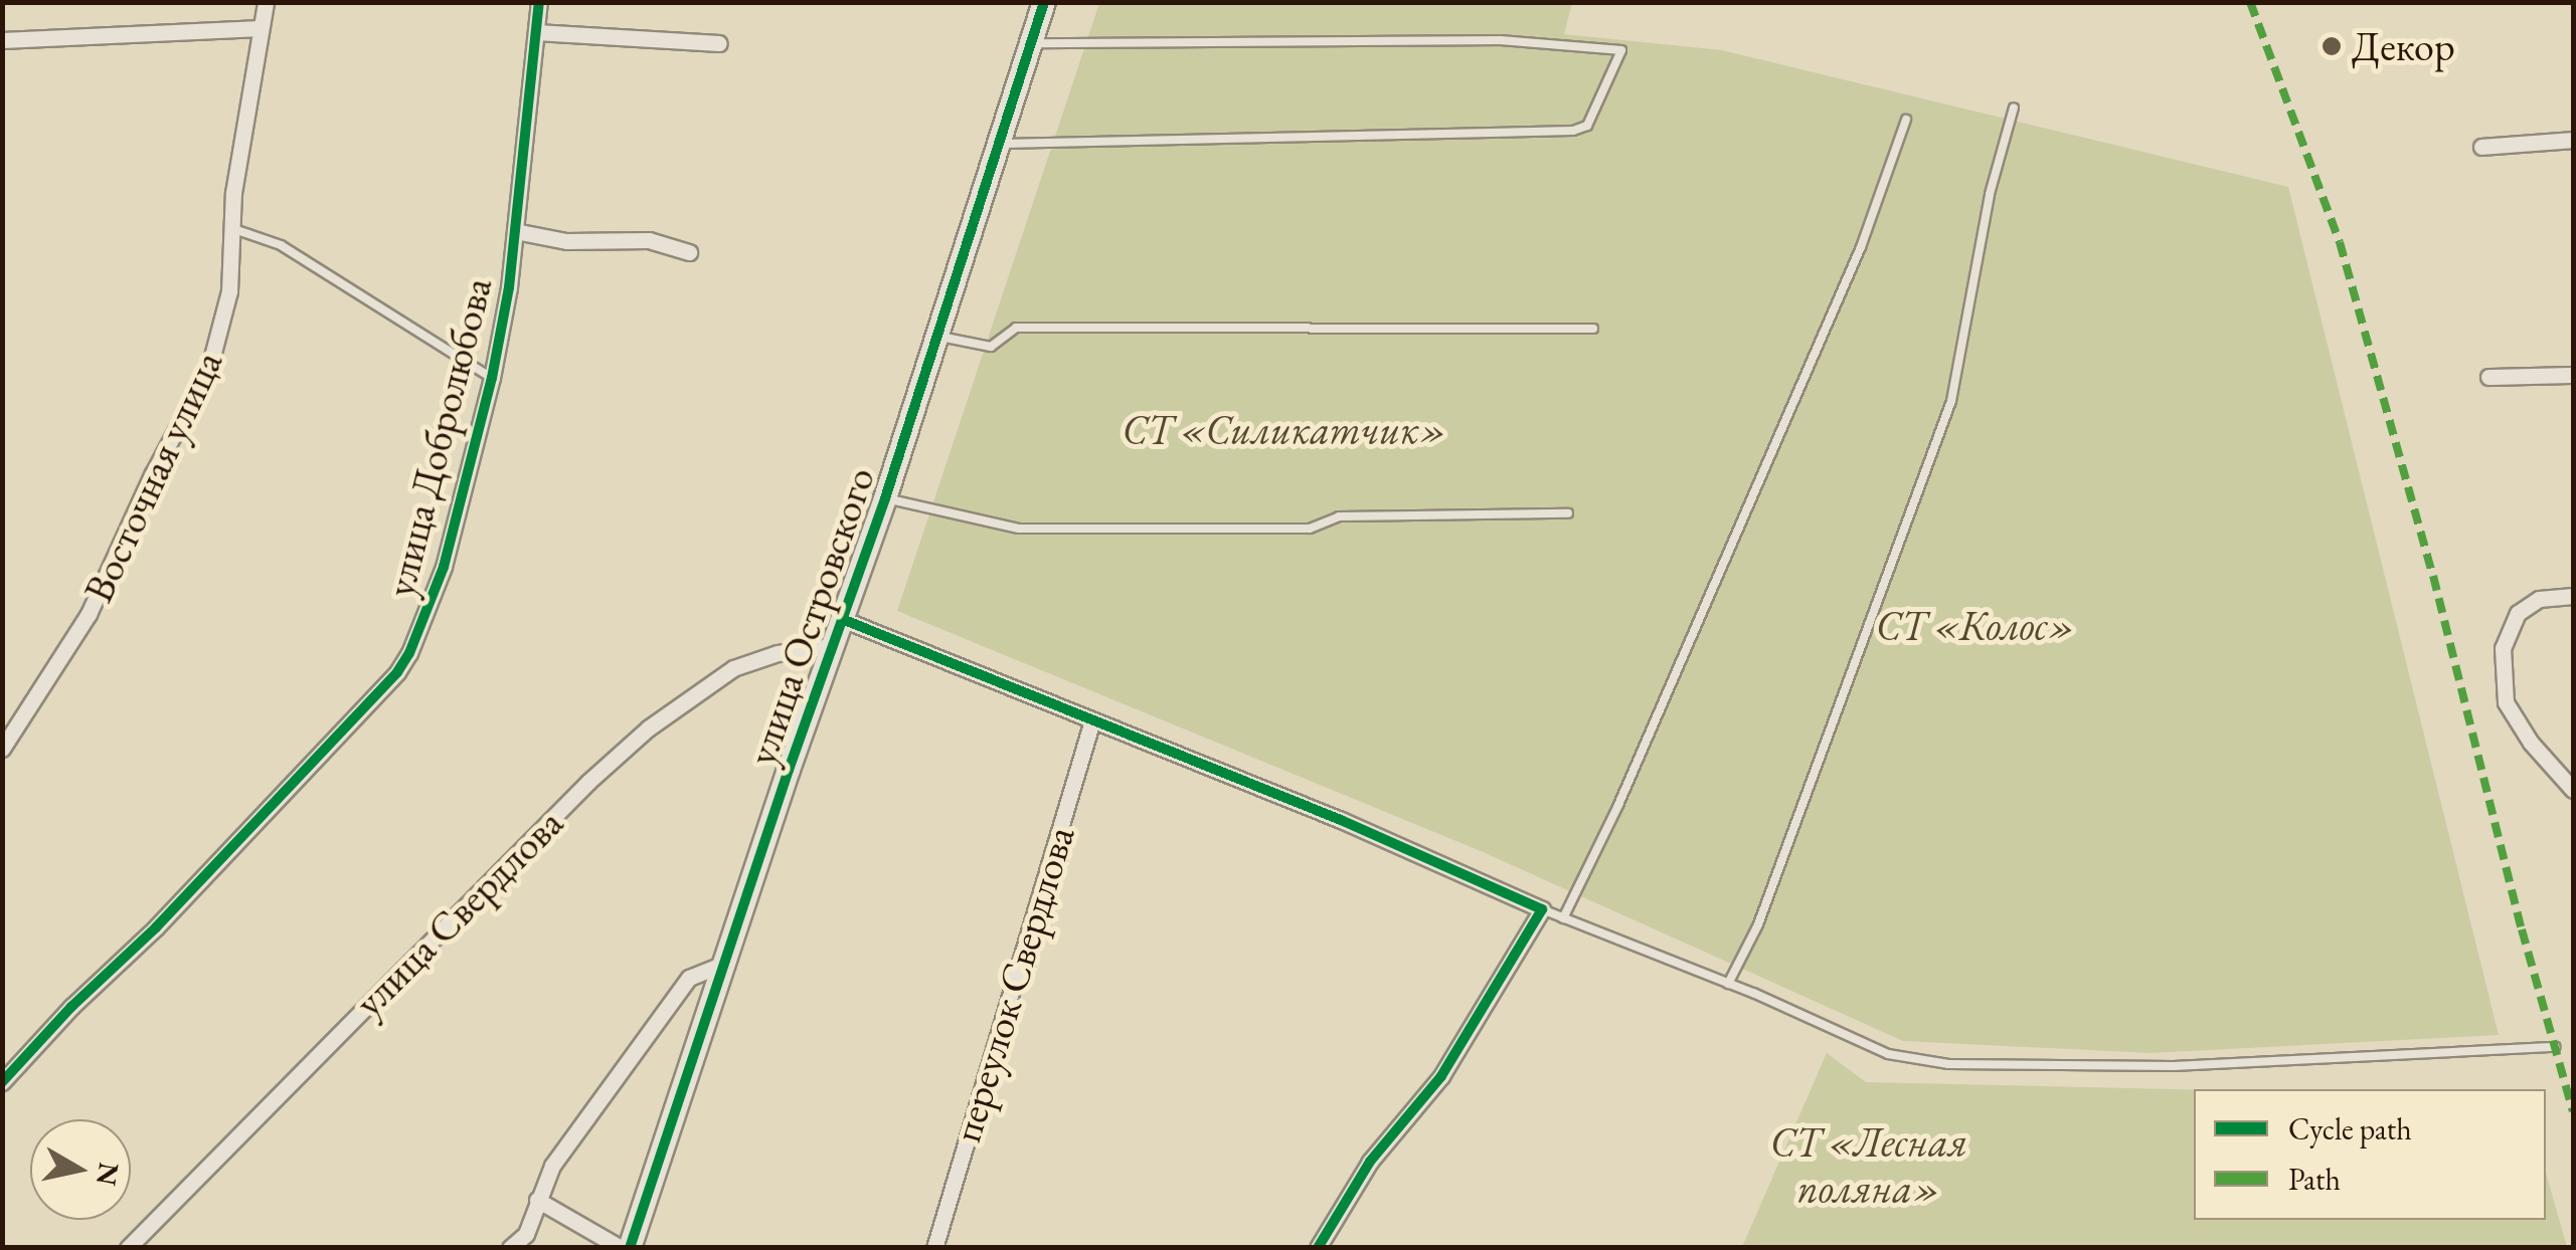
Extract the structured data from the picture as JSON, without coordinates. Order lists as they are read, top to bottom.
{
  "streets": {
    "street": [
      "улица Добролюбова",
      "Восточная улица",
      "улица Островского",
      "улица Свердлова",
      "переулок Свердлова"
    ]
  },
  "crossings": [
    ["улица Островского", "улица Свердлова"]
  ],
  "parks": ["СТ «Силикатчик»", "СТ «Колос»", "СТ «Лесная поляна»"],
  "places": ["Декор"],
  "legend": ["Cycle path", "Path"],
  "north": "right"
}
